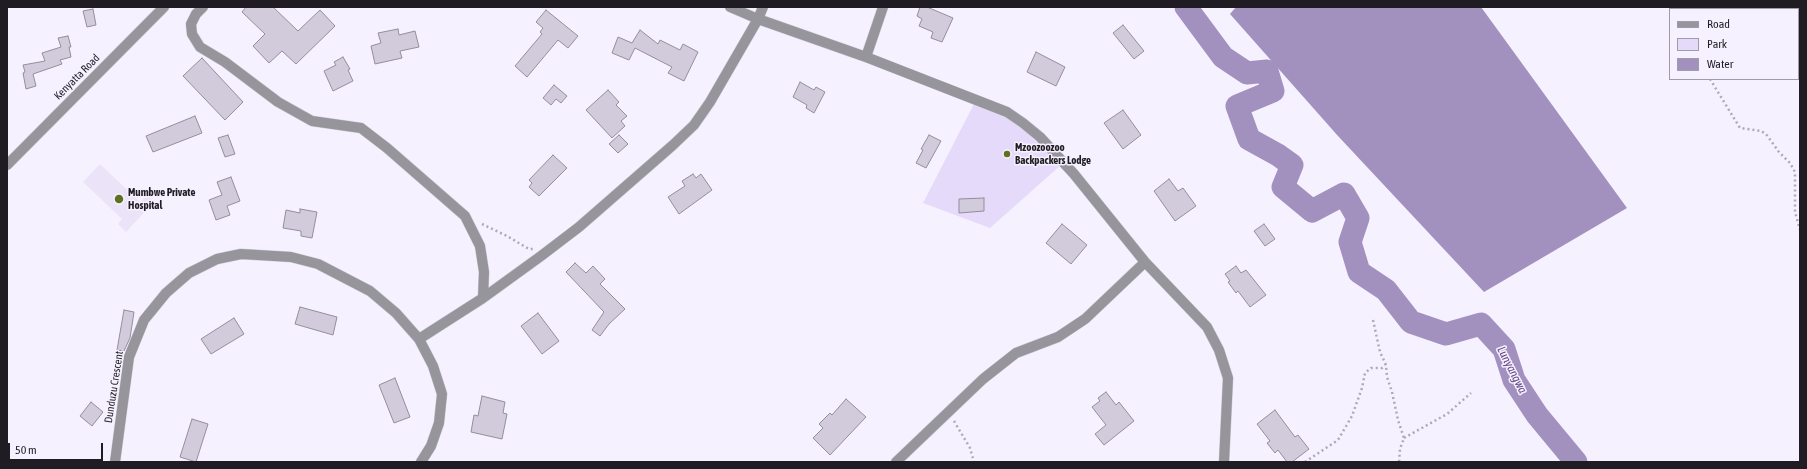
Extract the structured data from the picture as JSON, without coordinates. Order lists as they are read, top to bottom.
{
  "streets": {
    "street": ["Kenyatta Road", "Dunduzu Crescent"]
  },
  "water": ["Lunyangwa"],
  "places": ["Mzoozoozoo Backpackers Lodge", "Mumbwe Private Hospital"],
  "legend": ["Road", "Park", "Water"],
  "scale_bar": "50 m"
}
